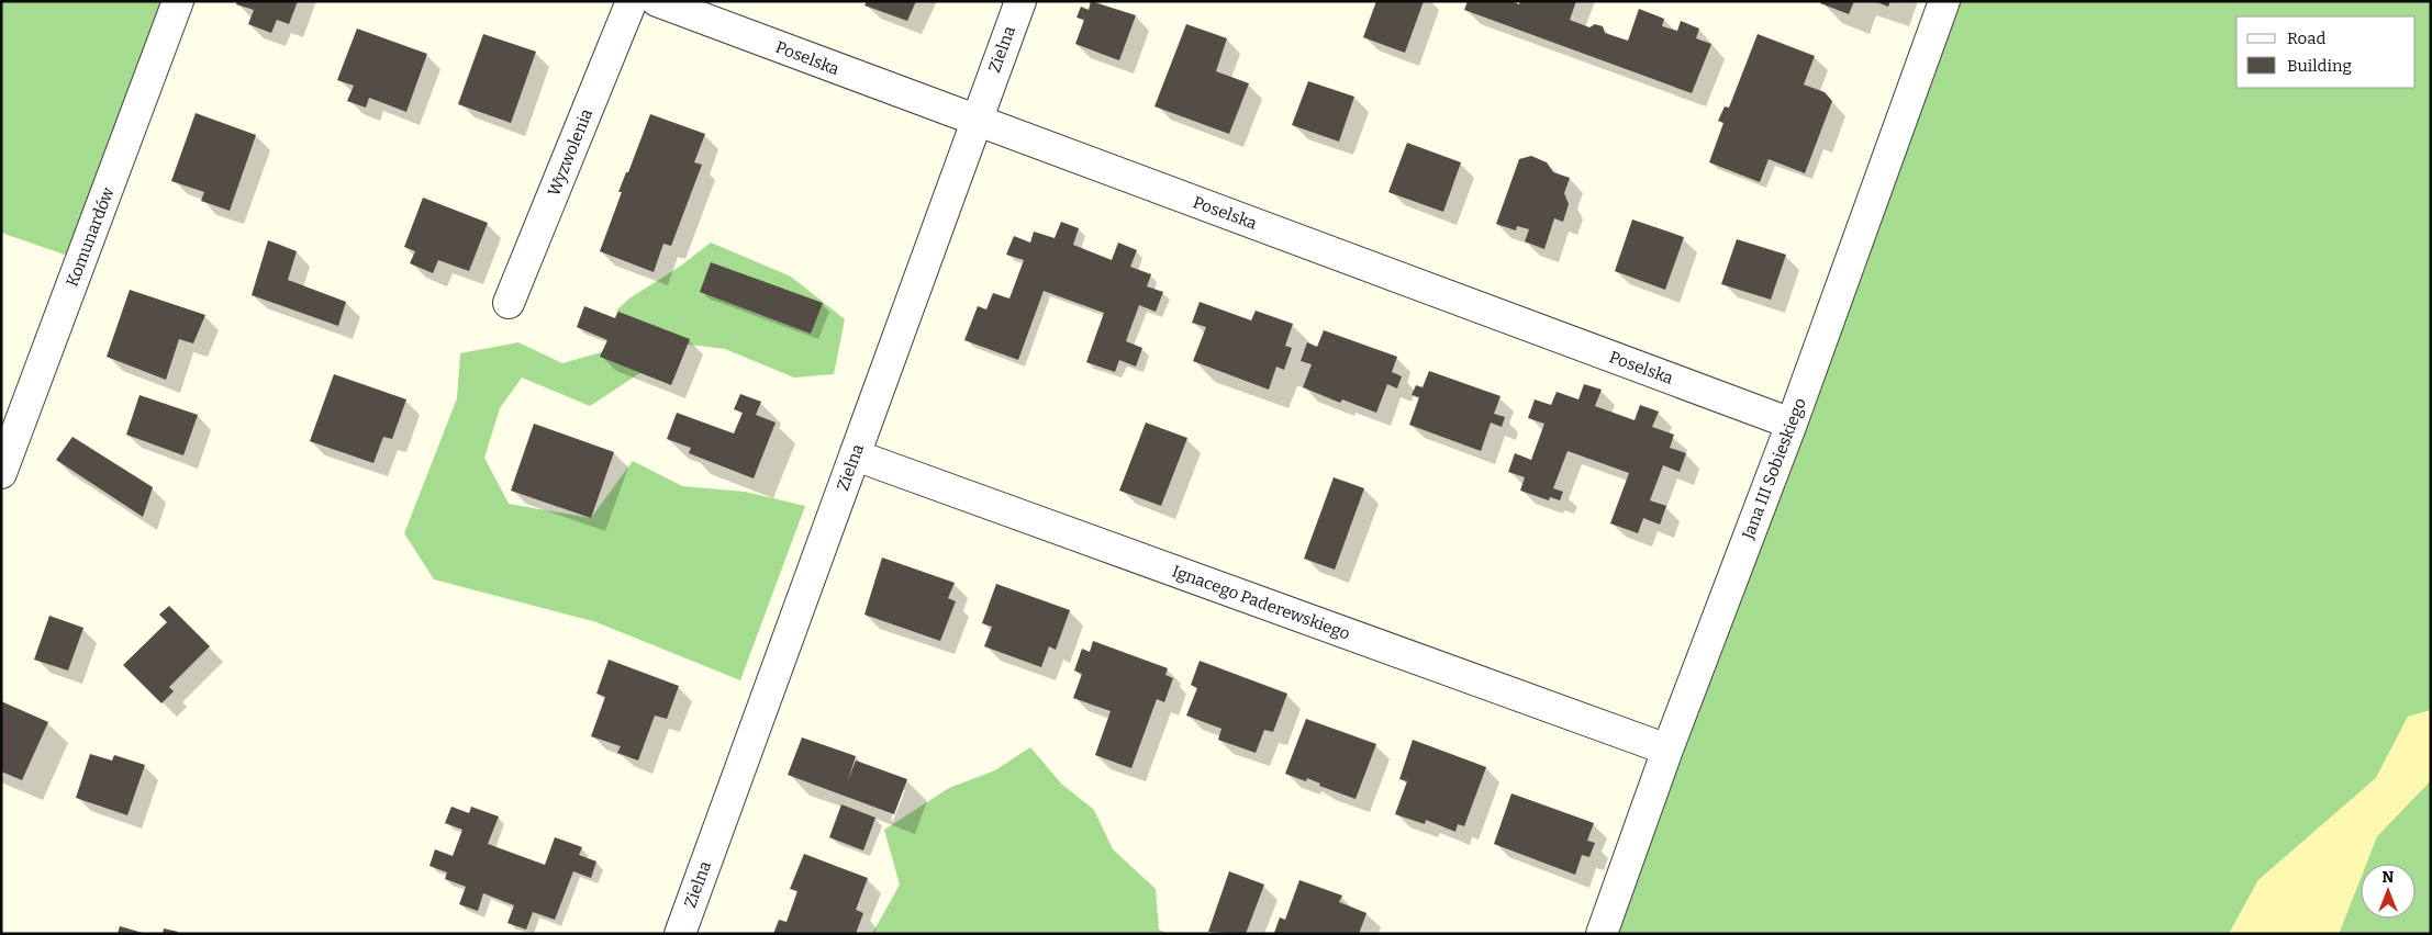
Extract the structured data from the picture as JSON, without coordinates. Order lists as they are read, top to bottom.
{
  "streets": {
    "street": [
      "Zielna",
      "Poselska",
      "Wyzwolenia",
      "Komunardów",
      "Jana III Sobieskiego",
      "Ignacego Paderewskiego"
    ]
  },
  "crossings": [
    ["Zielna", "Poselska"],
    ["Zielna", "Ignacego Paderewskiego"],
    ["Poselska", "Jana III Sobieskiego"],
    ["Jana III Sobieskiego", "Ignacego Paderewskiego"]
  ],
  "legend": ["Road", "Building"],
  "north": "top"
}
